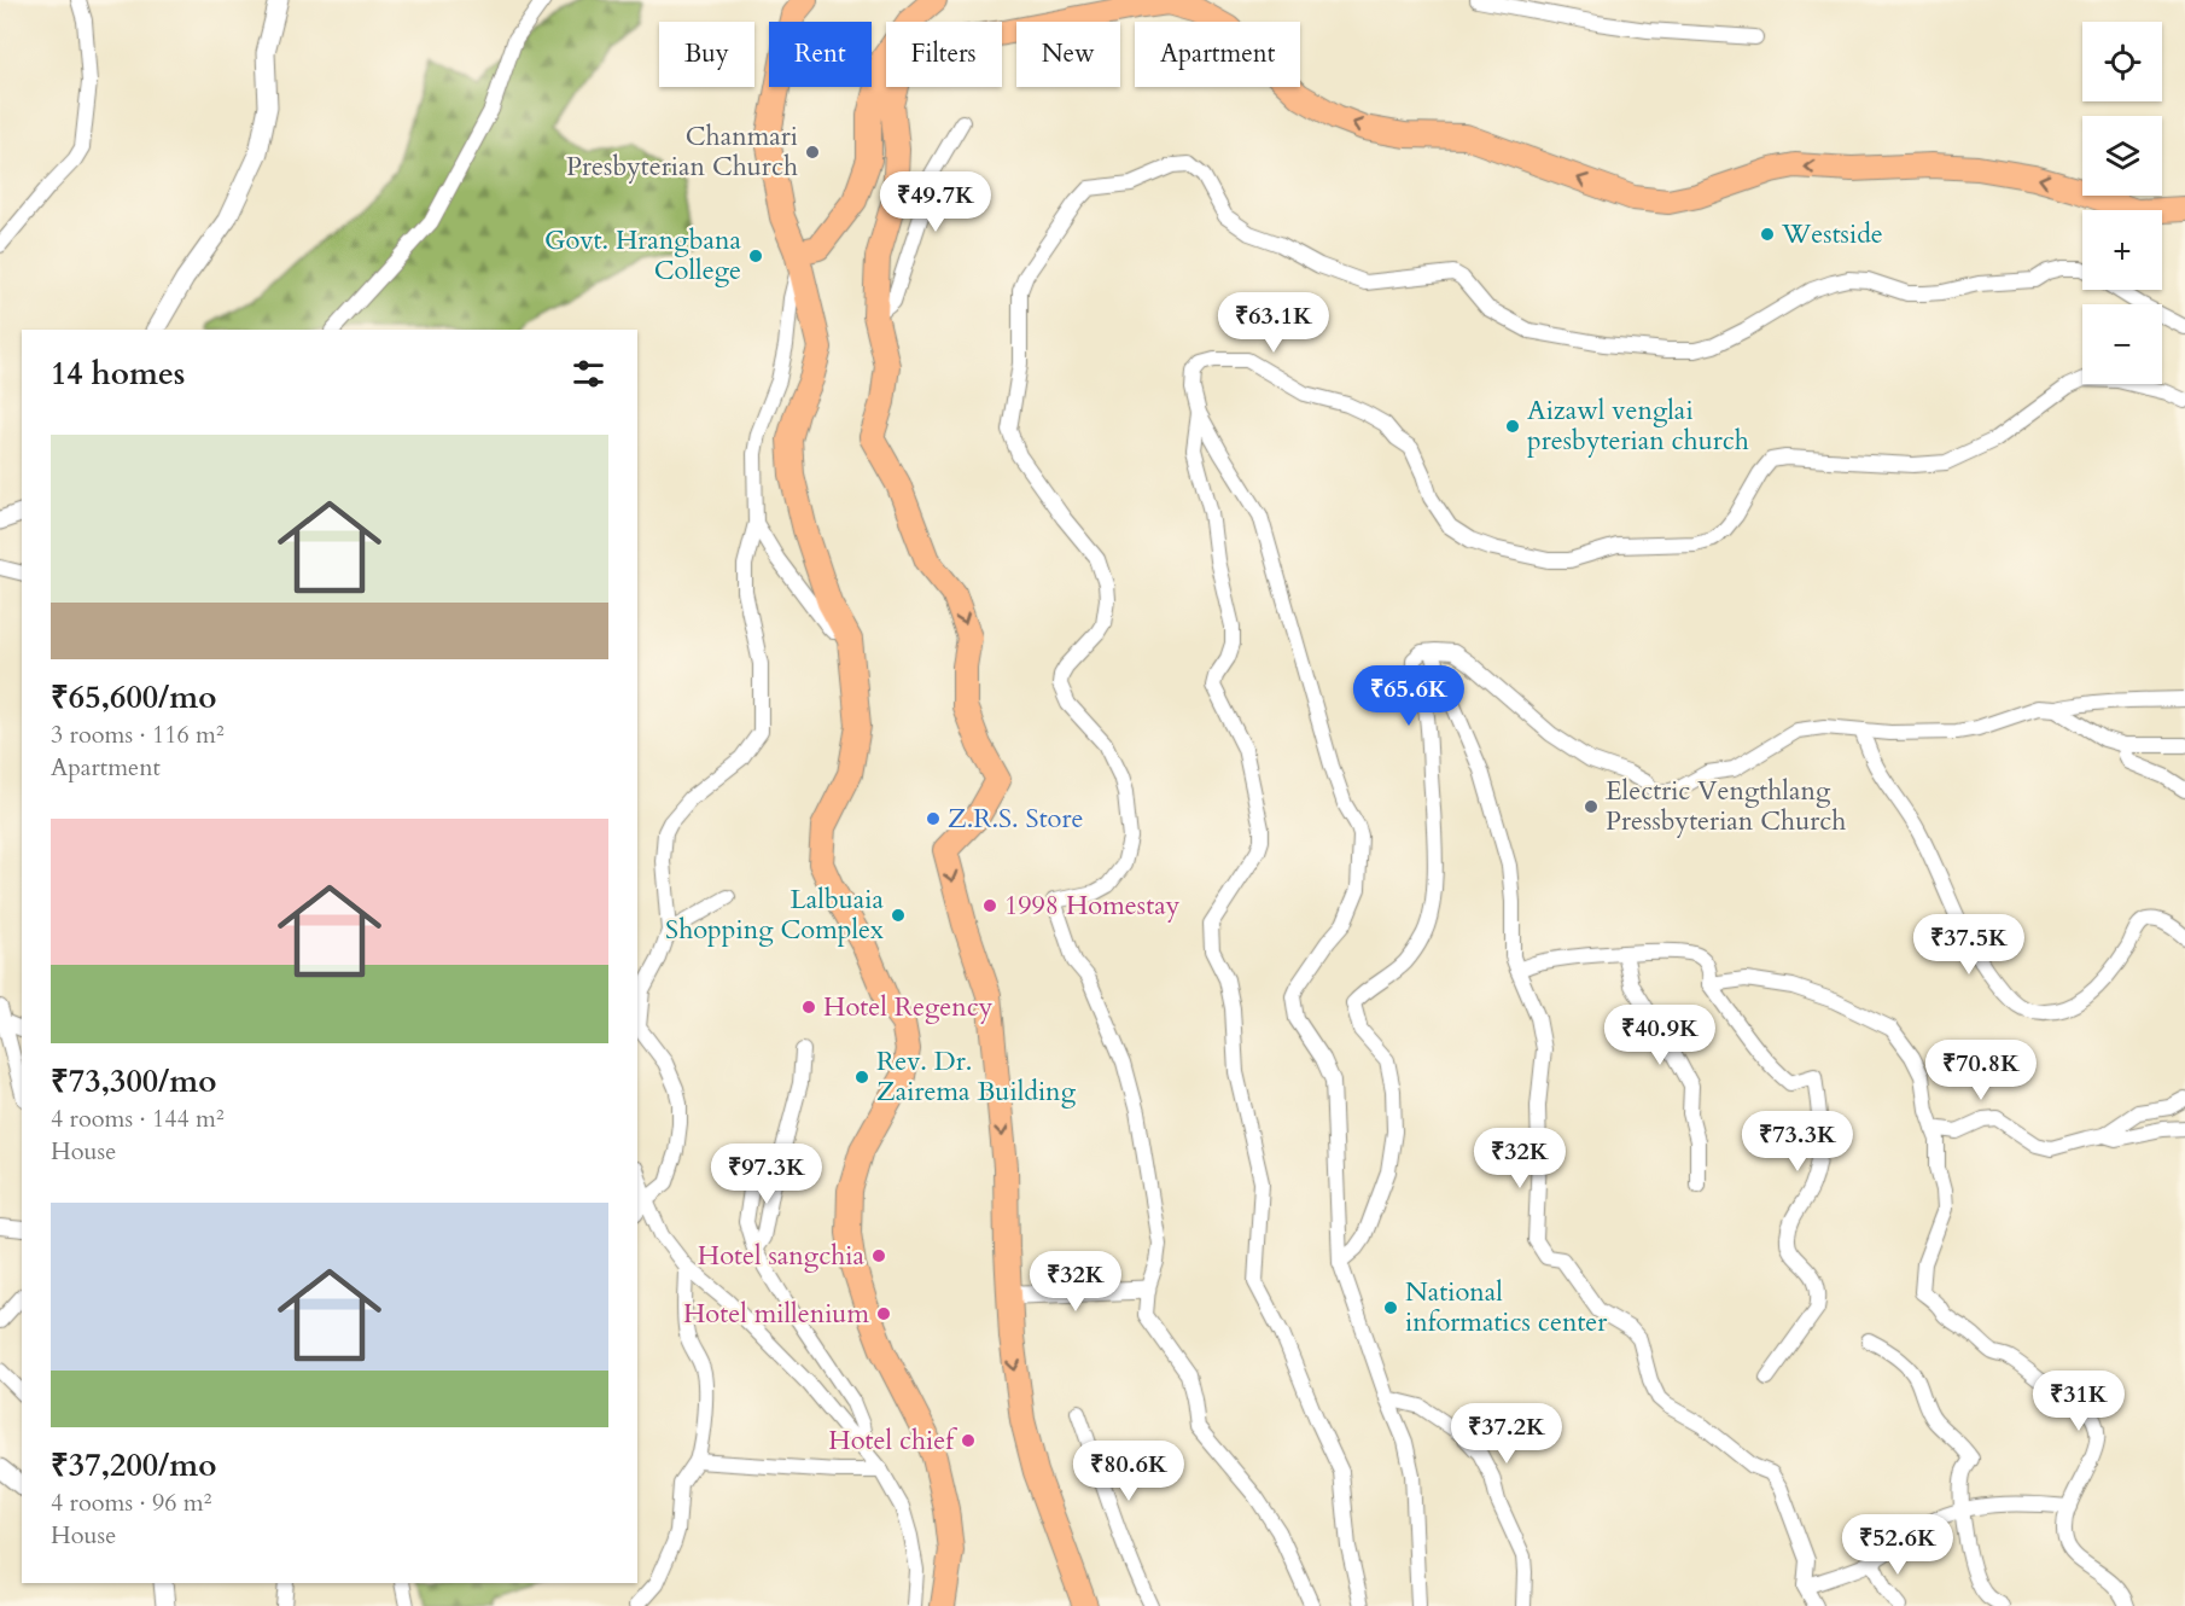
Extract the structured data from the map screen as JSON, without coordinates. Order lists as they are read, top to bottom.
{
  "places": [
    "Chanmari Presbyterian Church",
    "Westside",
    "Govt. Hrangbana College",
    "Aizawl venglai presbyterian church",
    "Electric Vengthlang Pressbyterian Church",
    "Z.R.S. Store",
    "1998 Homestay",
    "Lalbuaia Shopping Complex",
    "Hotel Regency",
    "Rev. Dr. Zairema Building",
    "Hotel sangchia",
    "National informatics center",
    "Hotel millenium",
    "Hotel chief"
  ],
  "page": {
    "map_buttons": ["+", "−"],
    "chip": [
      "Buy",
      "Rent",
      "Filters",
      "New",
      "Apartment"
    ],
    "price": [
      "₹49.7K",
      "₹63.1K",
      "₹65.6K",
      "₹37.5K",
      "₹40.9K",
      "₹70.8K",
      "₹73.3K",
      "₹32K",
      "₹97.3K",
      "₹32K",
      "₹31K",
      "₹37.2K",
      "₹80.6K",
      "₹52.6K"
    ],
    "heading": "14 homes",
    "list": [
      {
        "name": "₹65,600/mo",
        "note": "3 rooms · 116 m² · Apartment"
      },
      {
        "name": "₹73,300/mo",
        "note": "4 rooms · 144 m² · House"
      },
      {
        "name": "₹37,200/mo",
        "note": "4 rooms · 96 m² · House"
      }
    ]
  }
}
